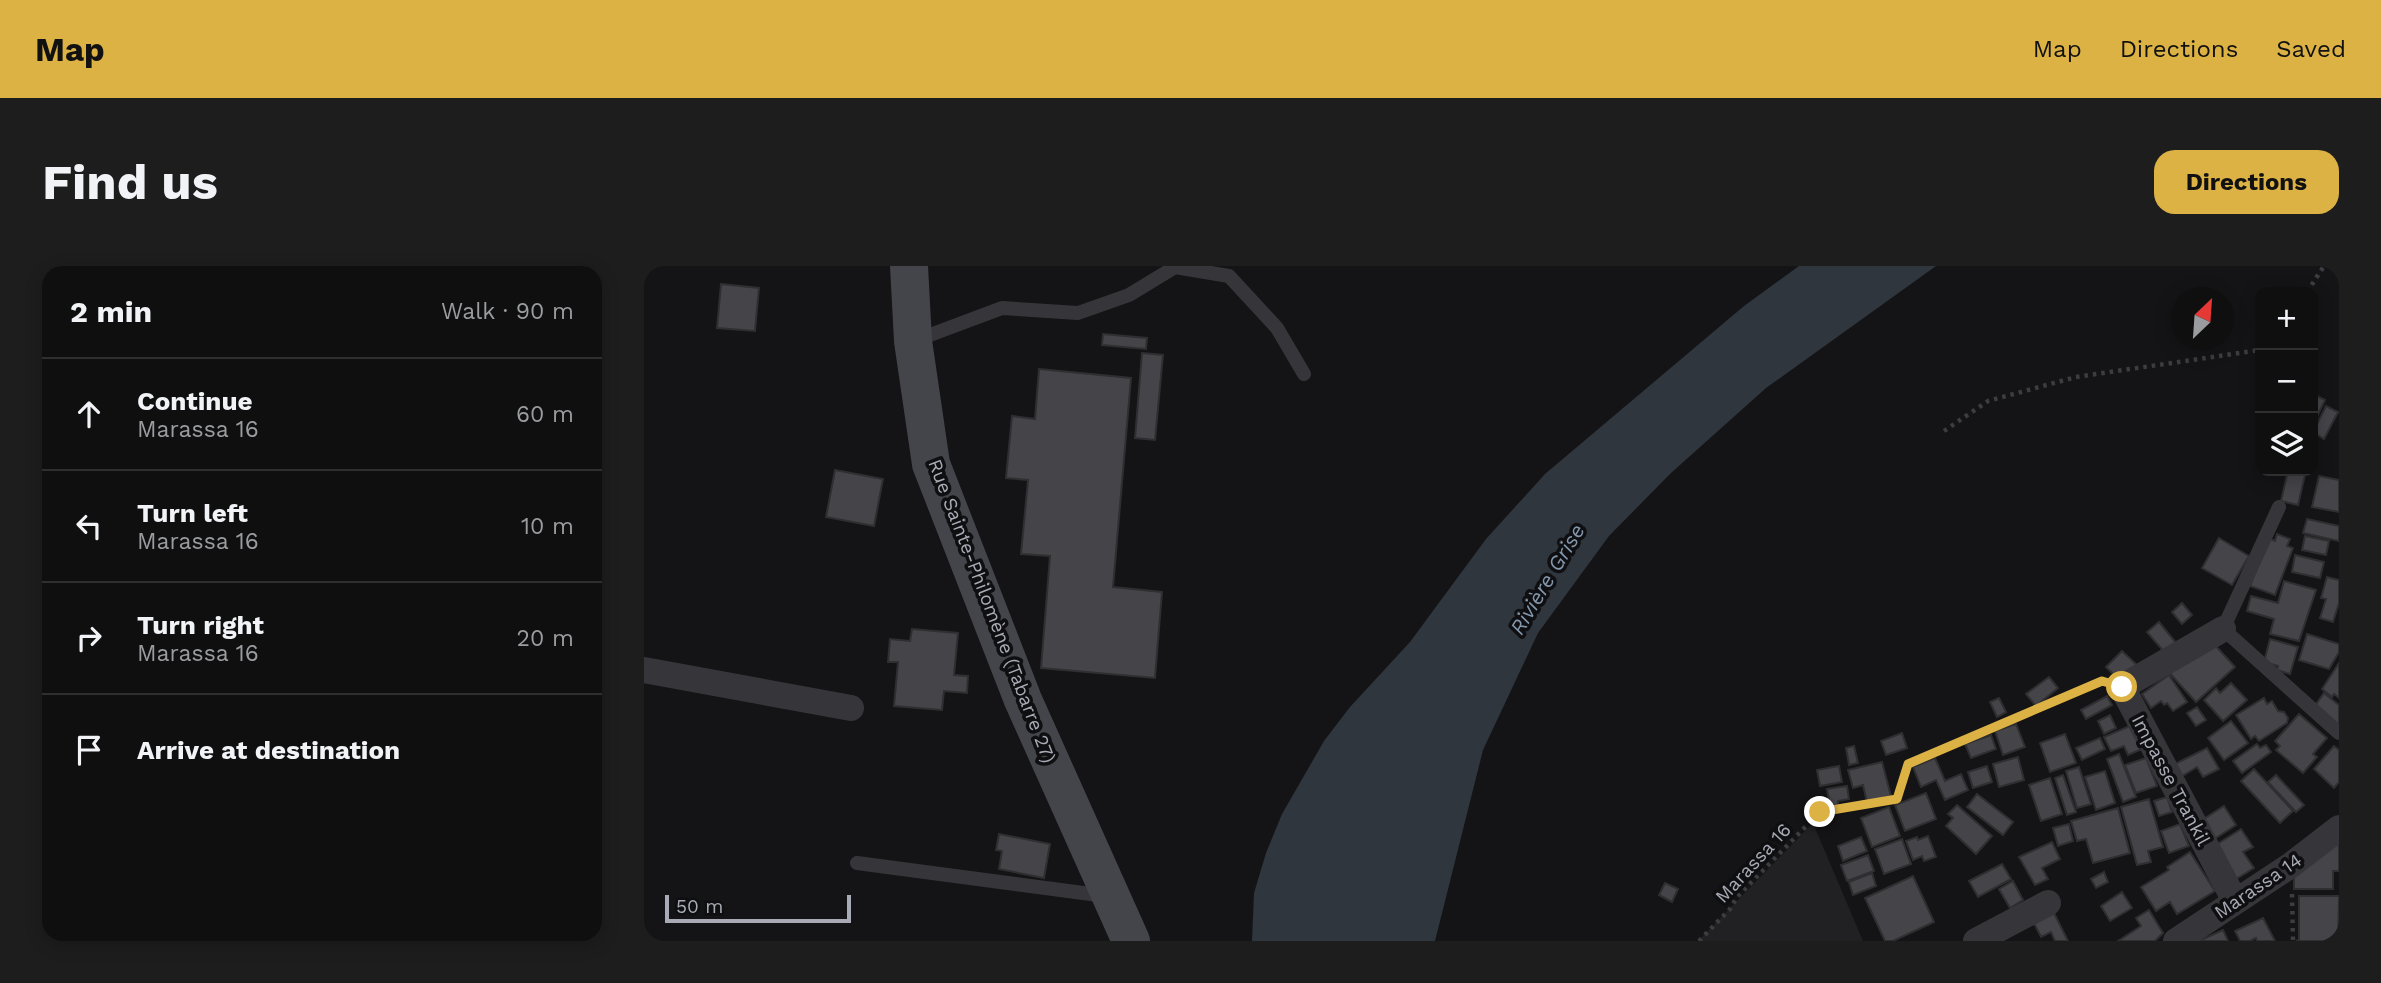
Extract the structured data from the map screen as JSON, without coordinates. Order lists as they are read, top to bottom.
{
  "streets": {
    "street": ["Rue Sainte-Philomène (Tabarre 27)", "Impasse Trankil", "Marassa 14"],
    "path": ["Marassa 16"]
  },
  "crossings": [
    ["Impasse Trankil", "Marassa 16"],
    ["Impasse Trankil", "Marassa 14"]
  ],
  "water": ["Rivière Grise"],
  "scale_bar": "50 m",
  "north": "top right",
  "page": {
    "header": "Map",
    "nav": ["Map", "Directions", "Saved"],
    "buttons": "Directions",
    "title": "Find us",
    "heading": ["2 min", "Walk · 90 m"],
    "map_buttons": ["+", "−"],
    "list": [
      ["Continue", "Marassa 16", "60 m"],
      ["Turn left", "Marassa 16", "10 m"],
      ["Turn right", "Marassa 16", "20 m"],
      "Arrive at destination"
    ],
    "scale": "50 m"
  }
}
